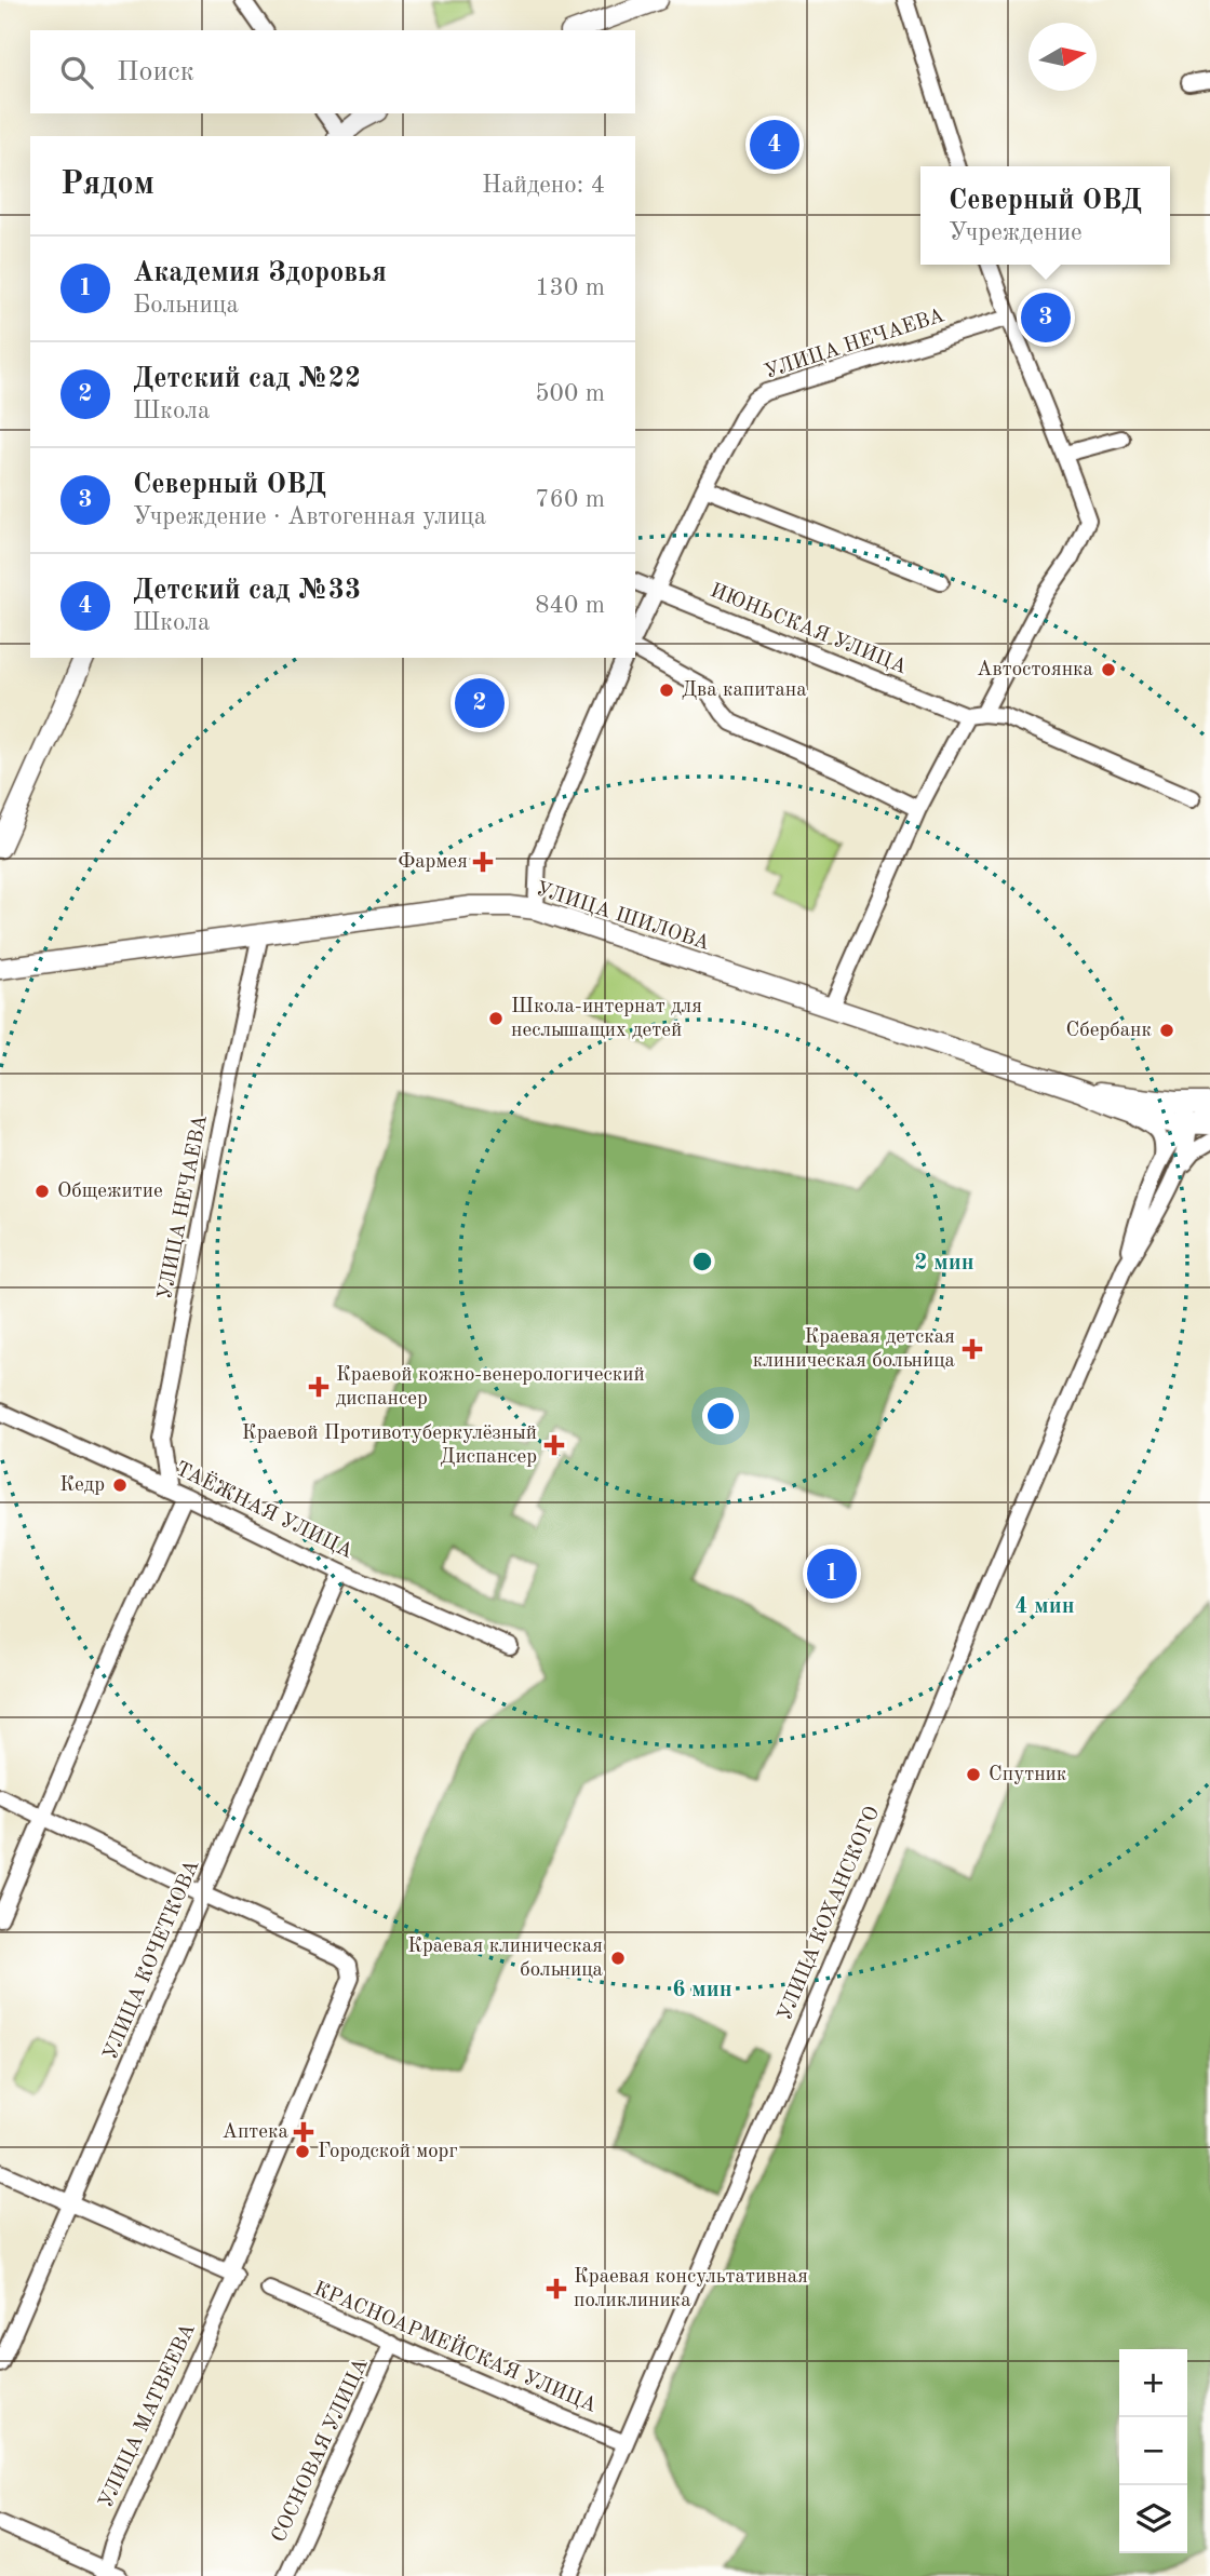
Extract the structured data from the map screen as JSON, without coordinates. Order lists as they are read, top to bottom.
{
  "streets": {
    "main road": ["УЛИЦА ШИЛОВА"],
    "street": [
      "УЛИЦА НЕЧАЕВА",
      "ИЮНЬСКАЯ УЛИЦА",
      "ТАЁЖНАЯ УЛИЦА",
      "УЛИЦА КОХАНСКОГО",
      "УЛИЦА КОЧЕТКОВА",
      "КРАСНОАРМЕЙСКАЯ УЛИЦА",
      "УЛИЦА МАТВЕЕВА",
      "СОСНОВАЯ УЛИЦА"
    ]
  },
  "crossings": [
    ["УЛИЦА НЕЧАЕВА", "ИЮНЬСКАЯ УЛИЦА"],
    ["УЛИЦА НЕЧАЕВА", "УЛИЦА ШИЛОВА"],
    ["УЛИЦА НЕЧАЕВА", "ТАЁЖНАЯ УЛИЦА"],
    ["ТАЁЖНАЯ УЛИЦА", "УЛИЦА КОЧЕТКОВА"],
    ["УЛИЦА КОХАНСКОГО", "КРАСНОАРМЕЙСКАЯ УЛИЦА"],
    ["УЛИЦА КОЧЕТКОВА", "УЛИЦА МАТВЕЕВА"],
    ["КРАСНОАРМЕЙСКАЯ УЛИЦА", "СОСНОВАЯ УЛИЦА"]
  ],
  "places": {
    "other": [
      "Автостоянка",
      "Два капитана",
      "Школа-интернат для неслышащих детей",
      "Сбербанк",
      "Общежитие",
      "Кедр",
      "Спутник",
      "Краевая клиническая больница",
      "Городской морг"
    ],
    "health": [
      "Фармея",
      "Краевая детская клиническая больница",
      "Краевой кожно-венерологический диспансер",
      "Краевой Противотуберкулёзный Диспансер",
      "Аптека",
      "Краевая консультативная поликлиника"
    ]
  },
  "north": "right",
  "page": {
    "search": "Поиск",
    "pins": [
      "4",
      "3",
      "2",
      "1"
    ],
    "heading": ["Рядом", "Найдено: 4"],
    "popup": ["Северный ОВД", "Учреждение"],
    "list": [
      {
        "mark": "1",
        "name": "Академия Здоровья",
        "note": "Больница",
        "value": "130 m"
      },
      {
        "mark": "2",
        "name": "Детский сад №22",
        "note": "Школа",
        "value": "500 m"
      },
      {
        "mark": "3",
        "name": "Северный ОВД",
        "note": "Учреждение · Автогенная улица",
        "value": "760 m"
      },
      {
        "mark": "4",
        "name": "Детский сад №33",
        "note": "Школа",
        "value": "840 m"
      }
    ],
    "map_buttons": ["+", "−"]
  },
  "rings": ["2 мин", "4 мин", "6 мин"]
}
